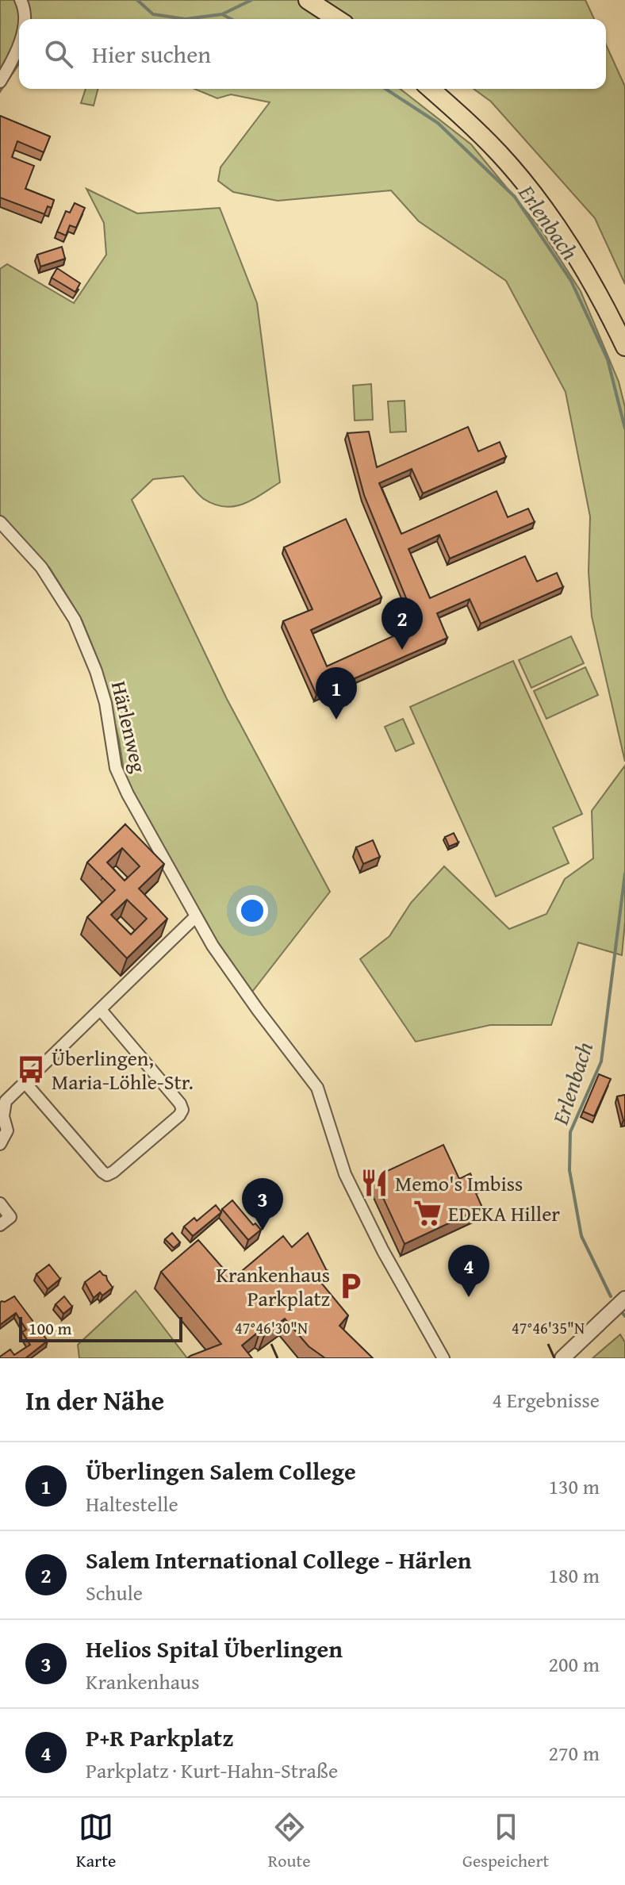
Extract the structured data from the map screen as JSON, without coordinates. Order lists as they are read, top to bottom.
{
  "streets": {
    "street": ["Härlenweg"]
  },
  "water": ["Erlenbach"],
  "places": {
    "bus stop": ["Überlingen, Maria-Löhle-Str."],
    "restaurant": ["Memo's Imbiss"],
    "supermarket": ["EDEKA Hiller"],
    "parking": ["Krankenhaus Parkplatz"]
  },
  "scale_bar": "100 m",
  "page": {
    "search": "Hier suchen",
    "pins": [
      "2",
      "1",
      "3",
      "4"
    ],
    "scale": "100 m",
    "heading": ["In der Nähe", "4 Ergebnisse"],
    "list": [
      {
        "mark": "1",
        "name": "Überlingen Salem College",
        "note": "Haltestelle",
        "value": "130 m"
      },
      {
        "mark": "2",
        "name": "Salem International College - Härlen",
        "note": "Schule",
        "value": "180 m"
      },
      {
        "mark": "3",
        "name": "Helios Spital Überlingen",
        "note": "Krankenhaus",
        "value": "200 m"
      },
      {
        "mark": "4",
        "name": "P+R Parkplatz",
        "note": "Parkplatz · Kurt-Hahn-Straße",
        "value": "270 m"
      }
    ],
    "nav": ["Karte", "Route", "Gespeichert"]
  },
  "coordinates": ["47°46'30\"N", "47°46'35\"N"]
}
